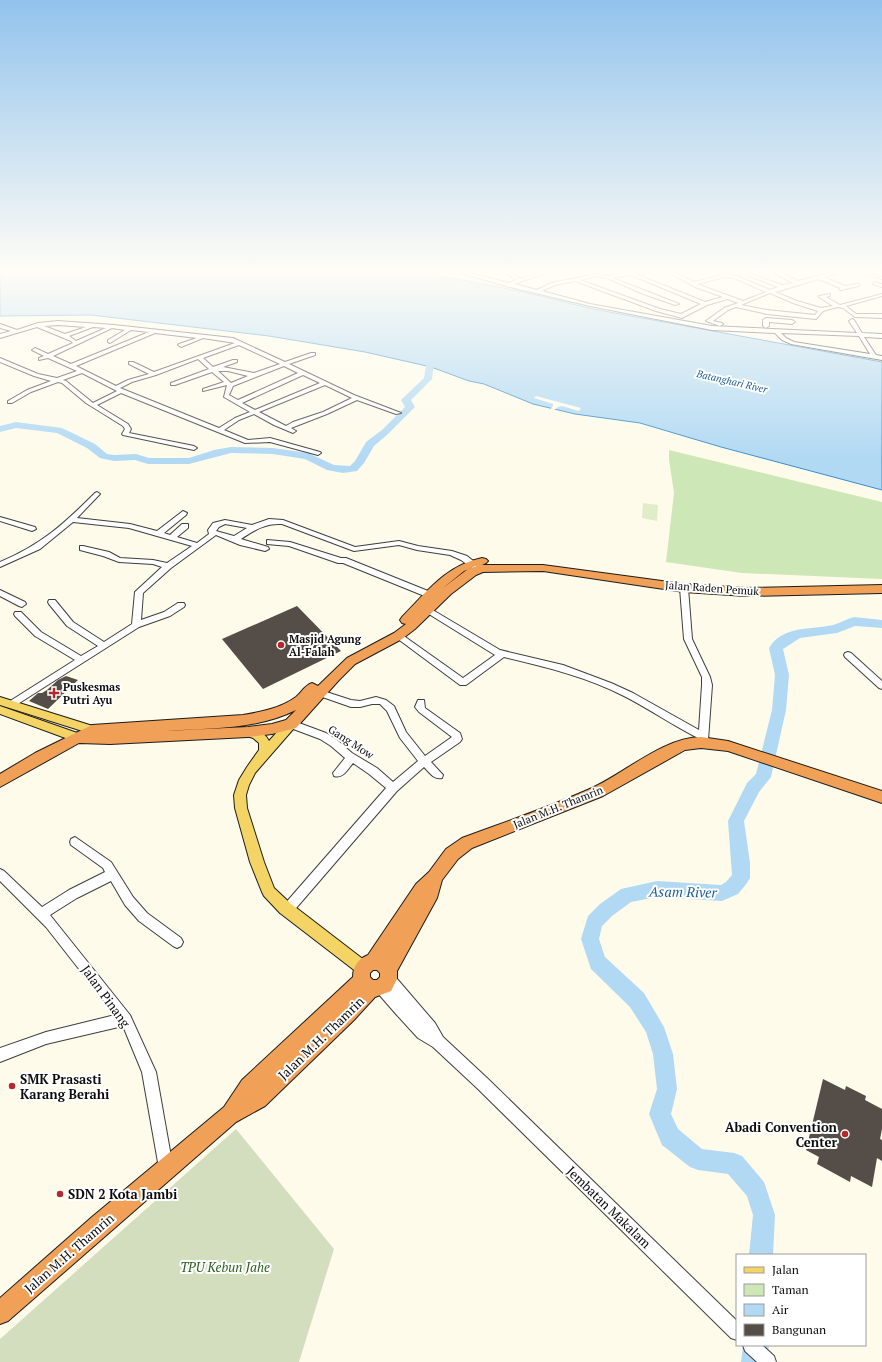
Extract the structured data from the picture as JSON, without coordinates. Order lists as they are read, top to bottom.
{
  "streets": {
    "highway": ["Jalan Raden Pemuk", "Jalan M.H. Thamrin"],
    "street": ["Gang Mow", "Jalan Pinang", "Jembatan Makalam"]
  },
  "crossings": [
    ["Jalan M.H. Thamrin", "Jalan Pinang"],
    ["Jalan M.H. Thamrin", "Jembatan Makalam"]
  ],
  "water": ["Batanghari River", "Asam River"],
  "parks": ["TPU Kebun Jahe"],
  "places": {
    "other": [
      "Masjid Agung Al-Falah",
      "SMK Prasasti Karang Berahi",
      "Abadi Convention Center",
      "SDN 2 Kota Jambi"
    ],
    "health": ["Puskesmas Putri Ayu"]
  },
  "legend": [
    "Jalan",
    "Taman",
    "Air",
    "Bangunan"
  ]
}
